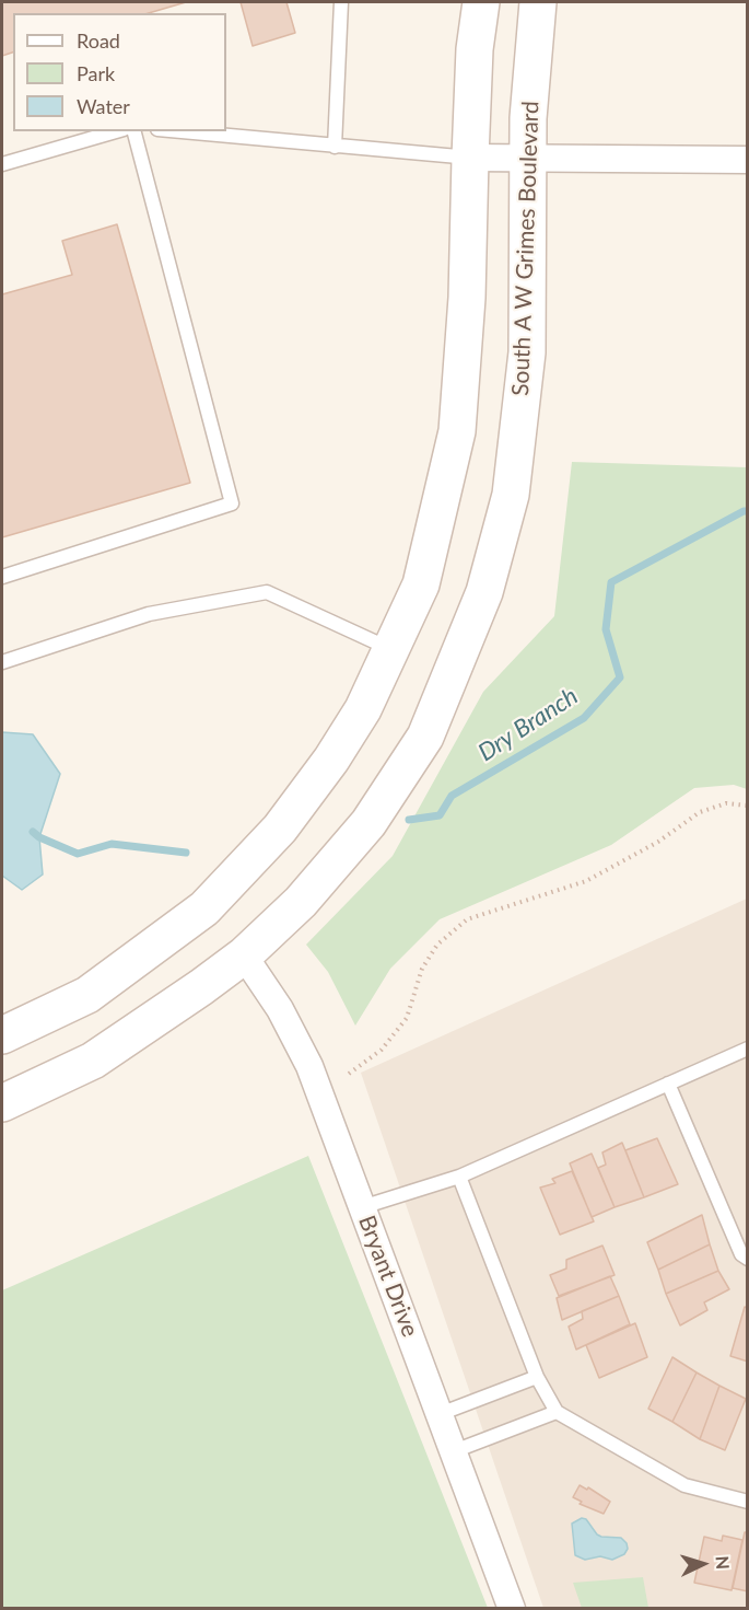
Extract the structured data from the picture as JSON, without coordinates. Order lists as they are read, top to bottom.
{
  "streets": {
    "main road": ["South A W Grimes Boulevard"],
    "street": ["Bryant Drive"]
  },
  "crossings": [
    ["South A W Grimes Boulevard", "Bryant Drive"]
  ],
  "water": ["Dry Branch"],
  "legend": ["Road", "Park", "Water"],
  "north": "right"
}
